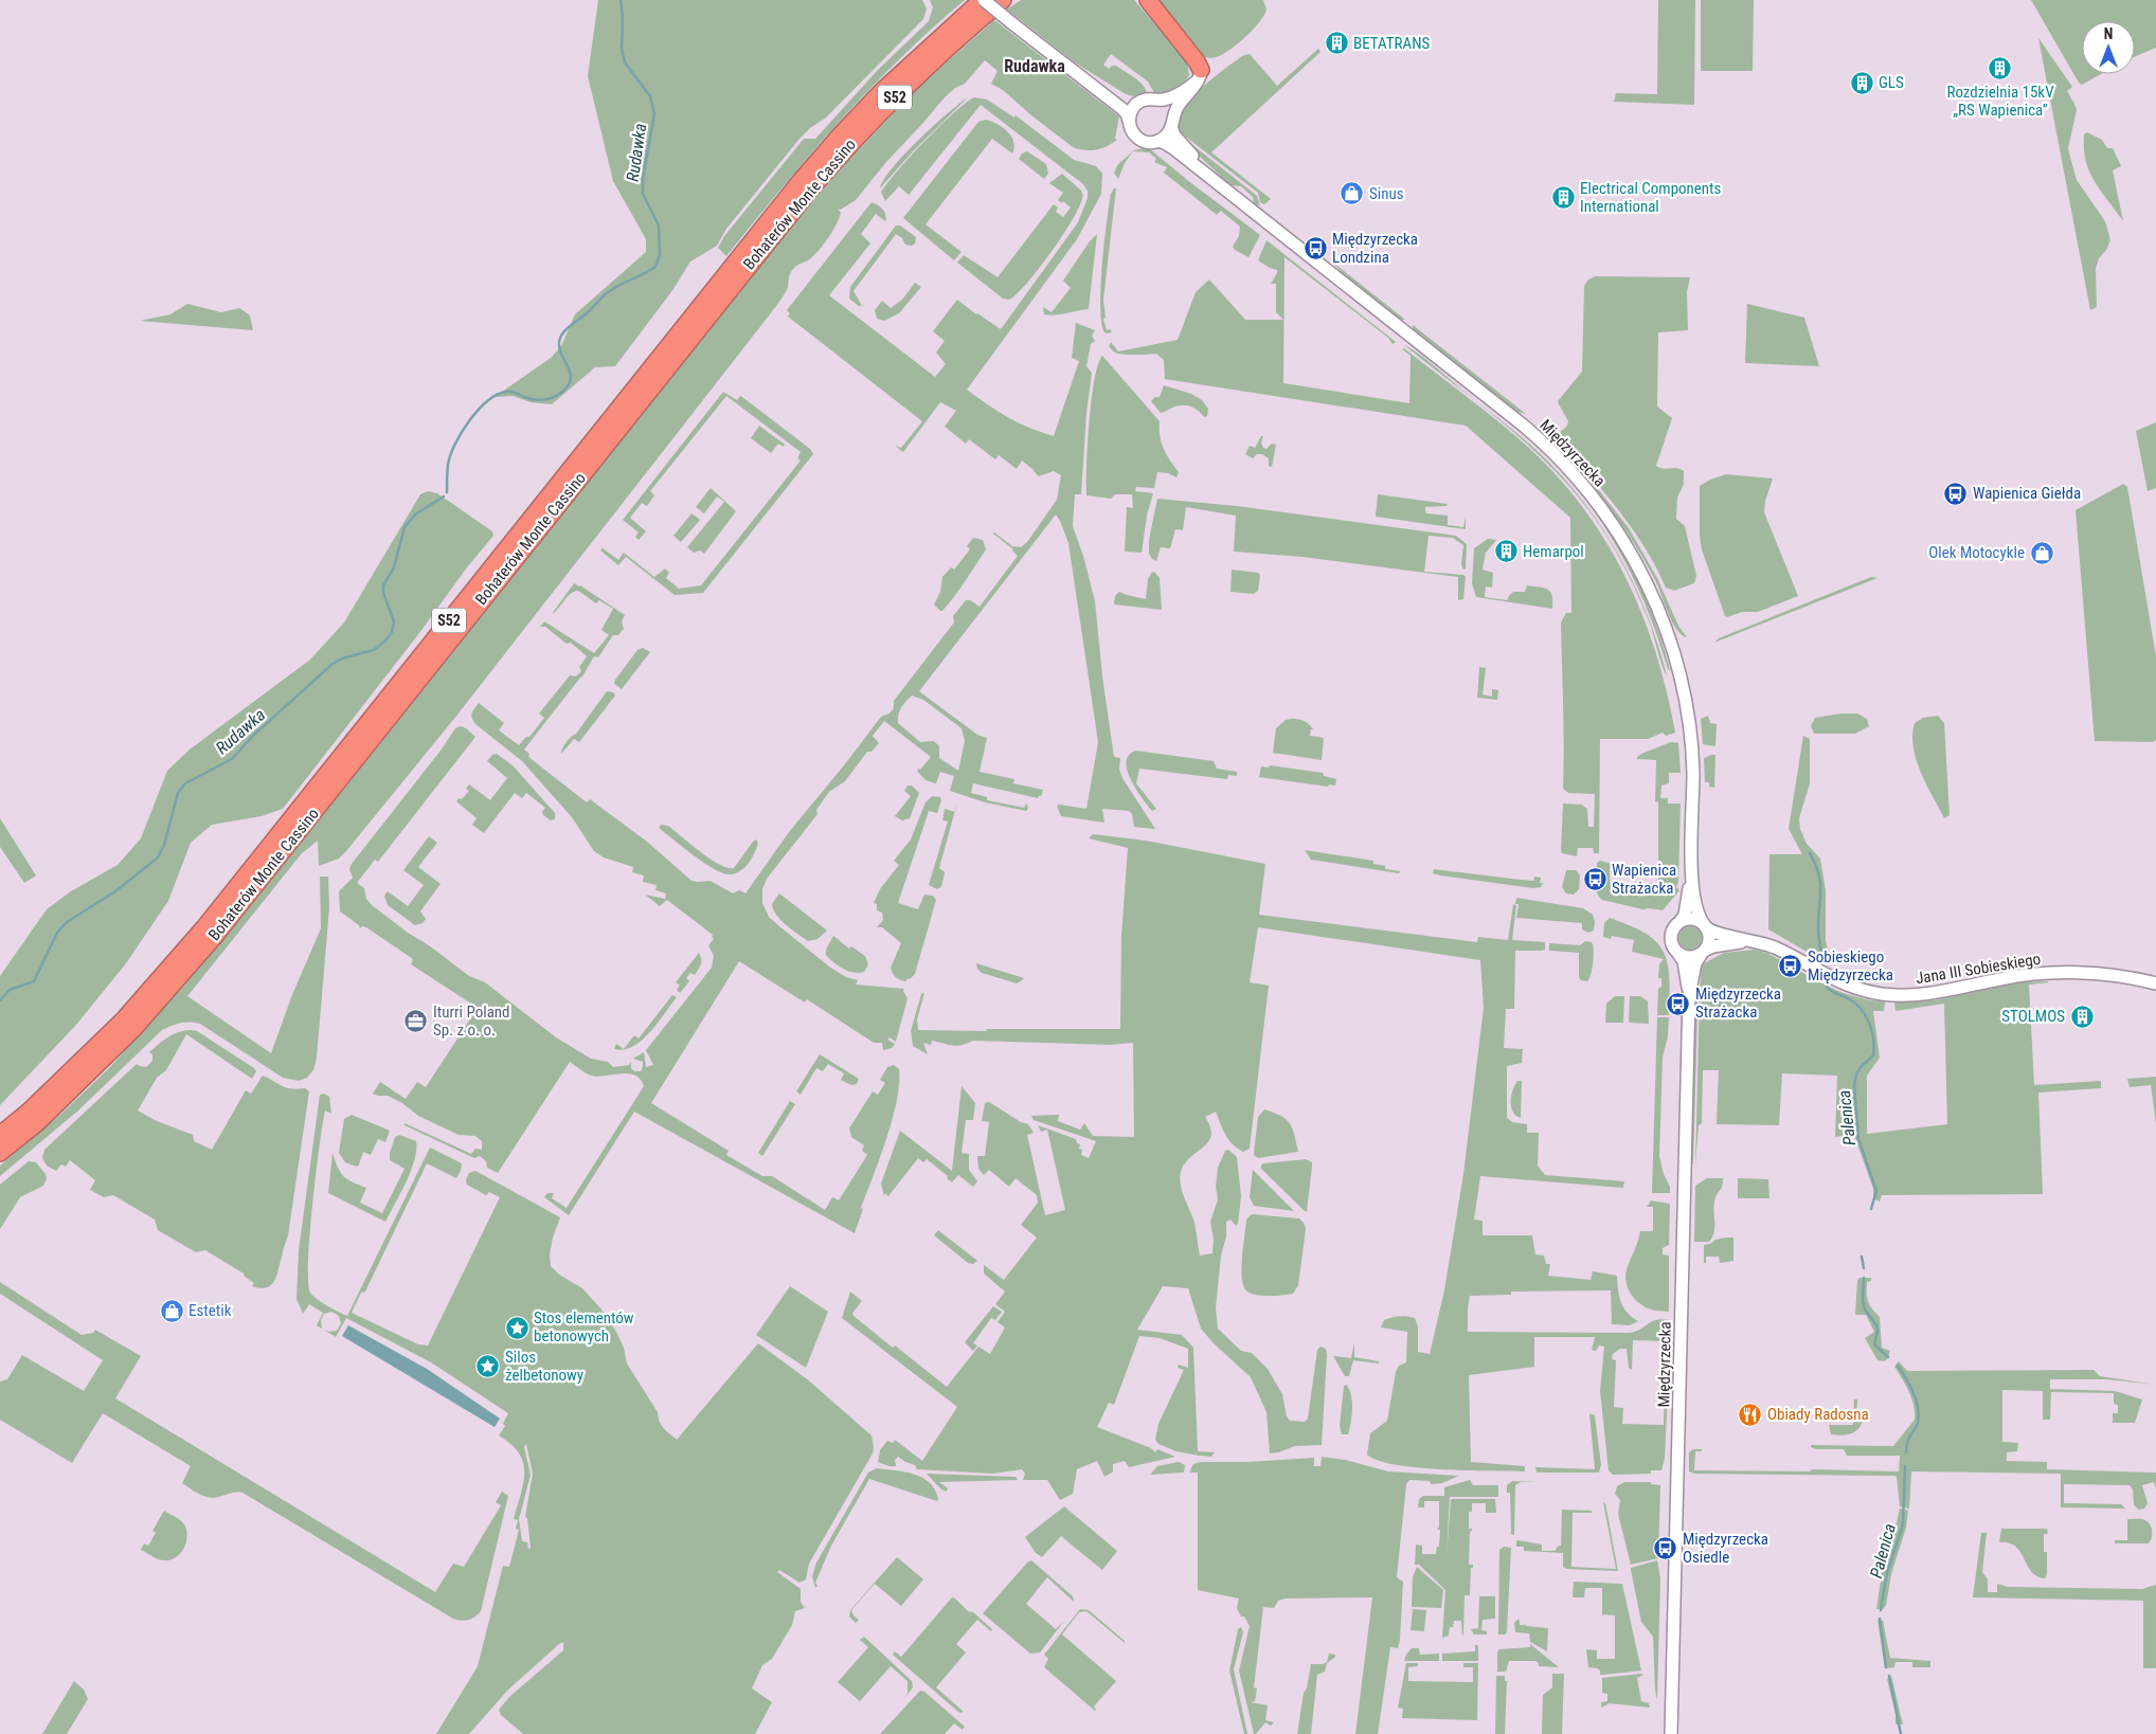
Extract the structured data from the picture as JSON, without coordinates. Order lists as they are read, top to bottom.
{
  "streets": {
    "highway": ["S52", "Bohaterów Monte Cassino"],
    "main road": ["Międzyrzecka", "Jana III Sobieskiego"]
  },
  "crossings": [
    ["Międzyrzecka", "Jana III Sobieskiego"]
  ],
  "districts": ["Rudawka"],
  "water": ["Rudawka", "Palenica"],
  "places": {
    "building": [
      "BETATRANS",
      "Rozdzielnia 15kV „RS Wapienica”",
      "GLS",
      "Electrical Components International",
      "Hemarpol",
      "STOLMOS"
    ],
    "shop": ["Sinus", "Olek Motocykle", "Estetik"],
    "bus stop": [
      "Międzyrzecka Londzina",
      "Wapienica Giełda",
      "Wapienica Strażacka",
      "Sobieskiego Międzyrzecka",
      "Międzyrzecka Strażacka",
      "Międzyrzecka Osiedle"
    ],
    "office": ["Iturri Poland Sp. z o. o."],
    "place": ["Stos elementów betonowych", "Silos żelbetonowy"],
    "restaurant": ["Obiady Radosna"]
  },
  "north": "top"
}
